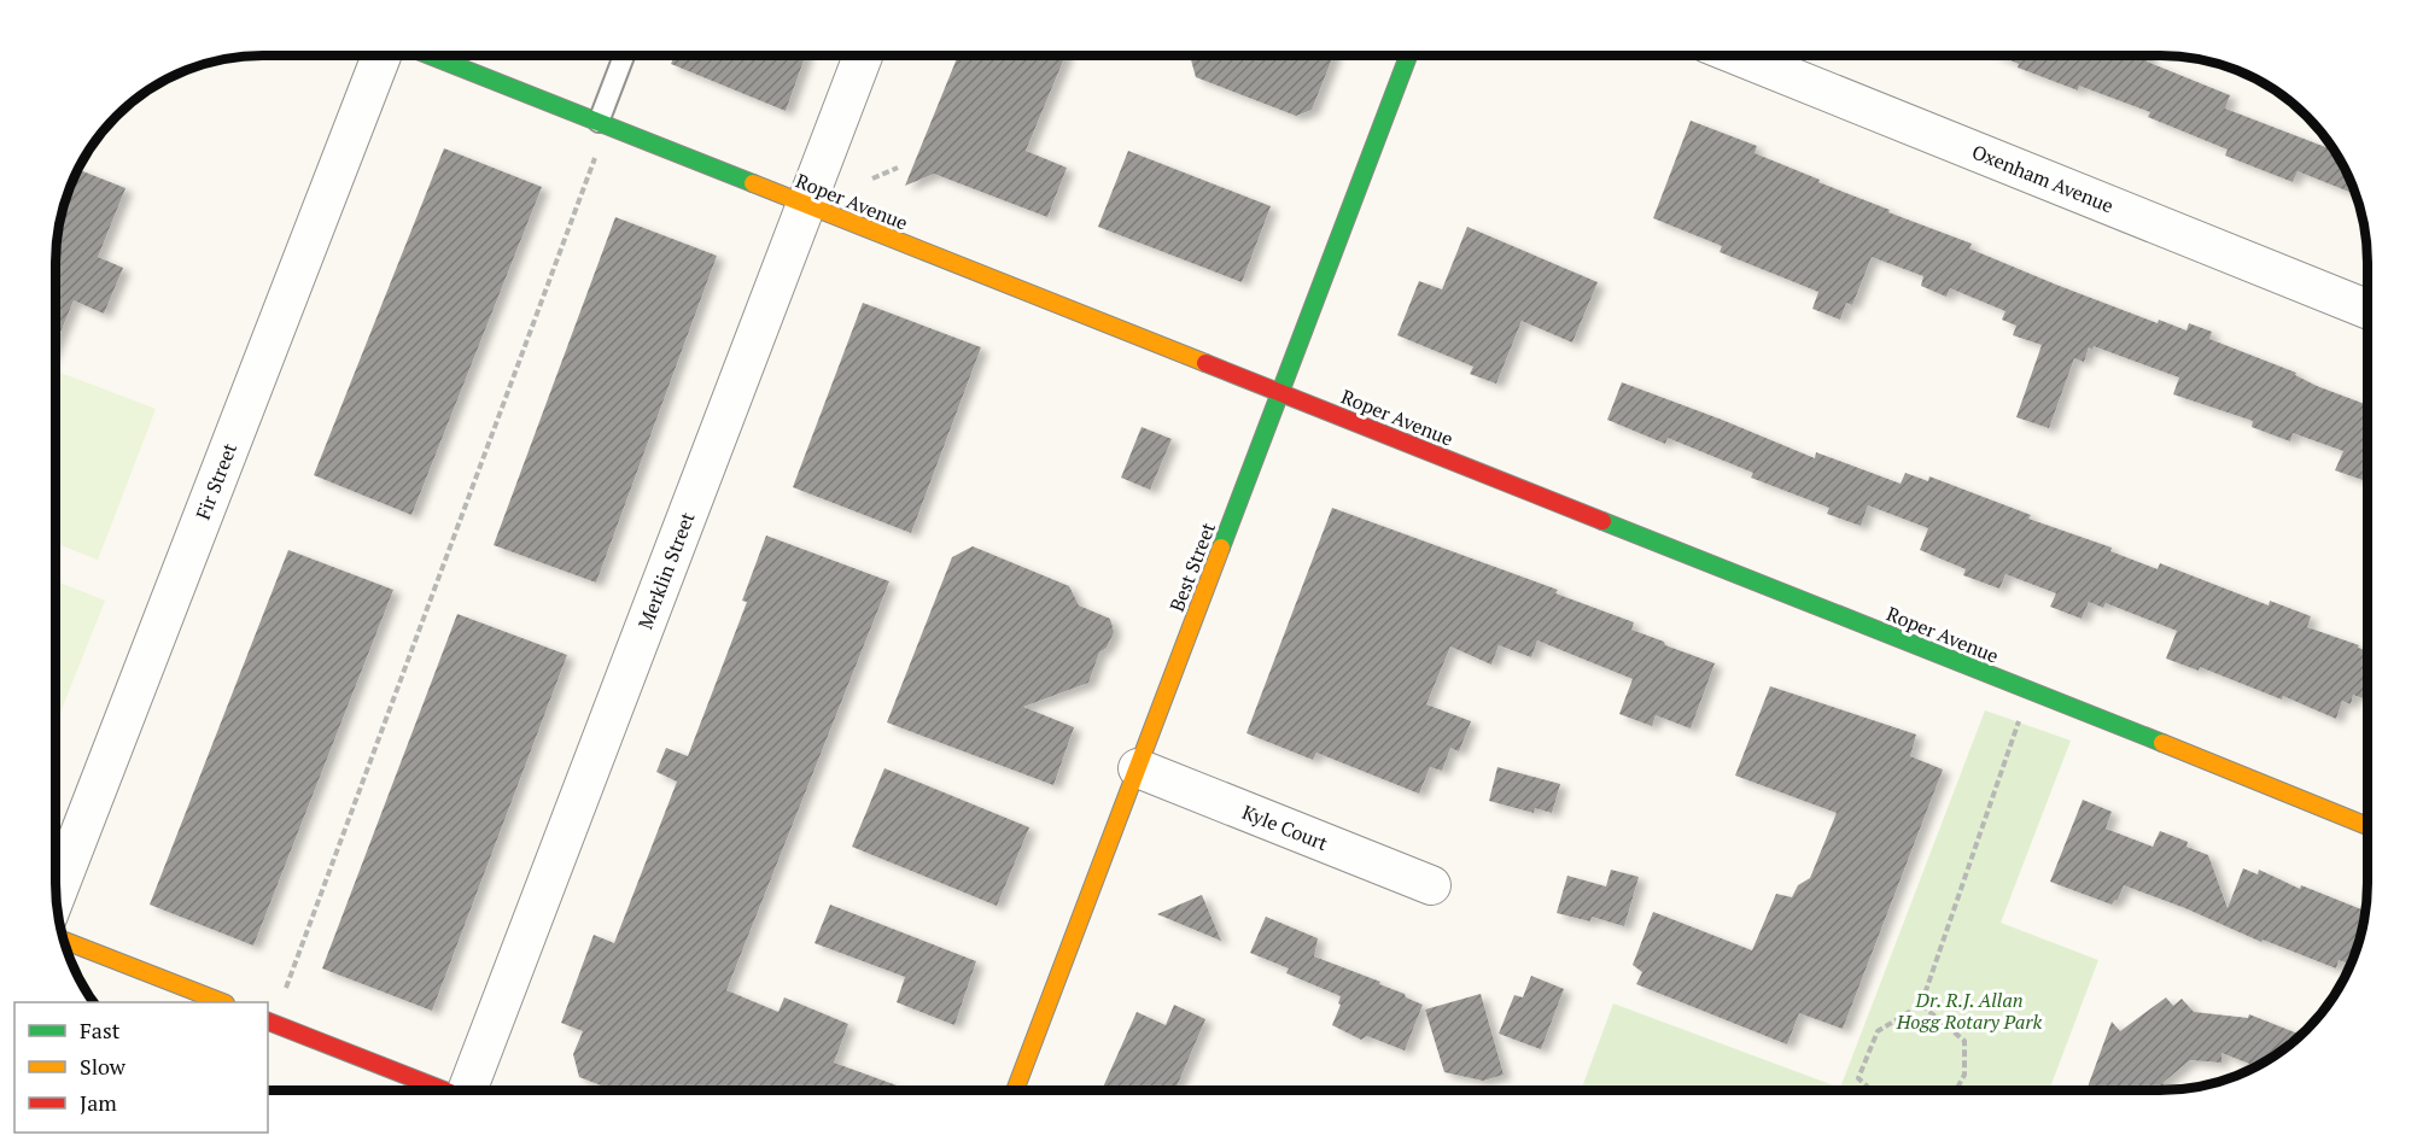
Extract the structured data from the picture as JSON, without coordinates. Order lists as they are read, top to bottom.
{
  "streets": {
    "street": [
      "Oxenham Avenue",
      "Roper Avenue",
      "Fir Street",
      "Best Street",
      "Merklin Street",
      "Kyle Court"
    ]
  },
  "crossings": [
    ["Roper Avenue", "Best Street"],
    ["Roper Avenue", "Merklin Street"],
    ["Best Street", "Kyle Court"]
  ],
  "parks": ["Dr. R.J. Allan Hogg Rotary Park"],
  "legend": ["Fast", "Slow", "Jam"]
}
